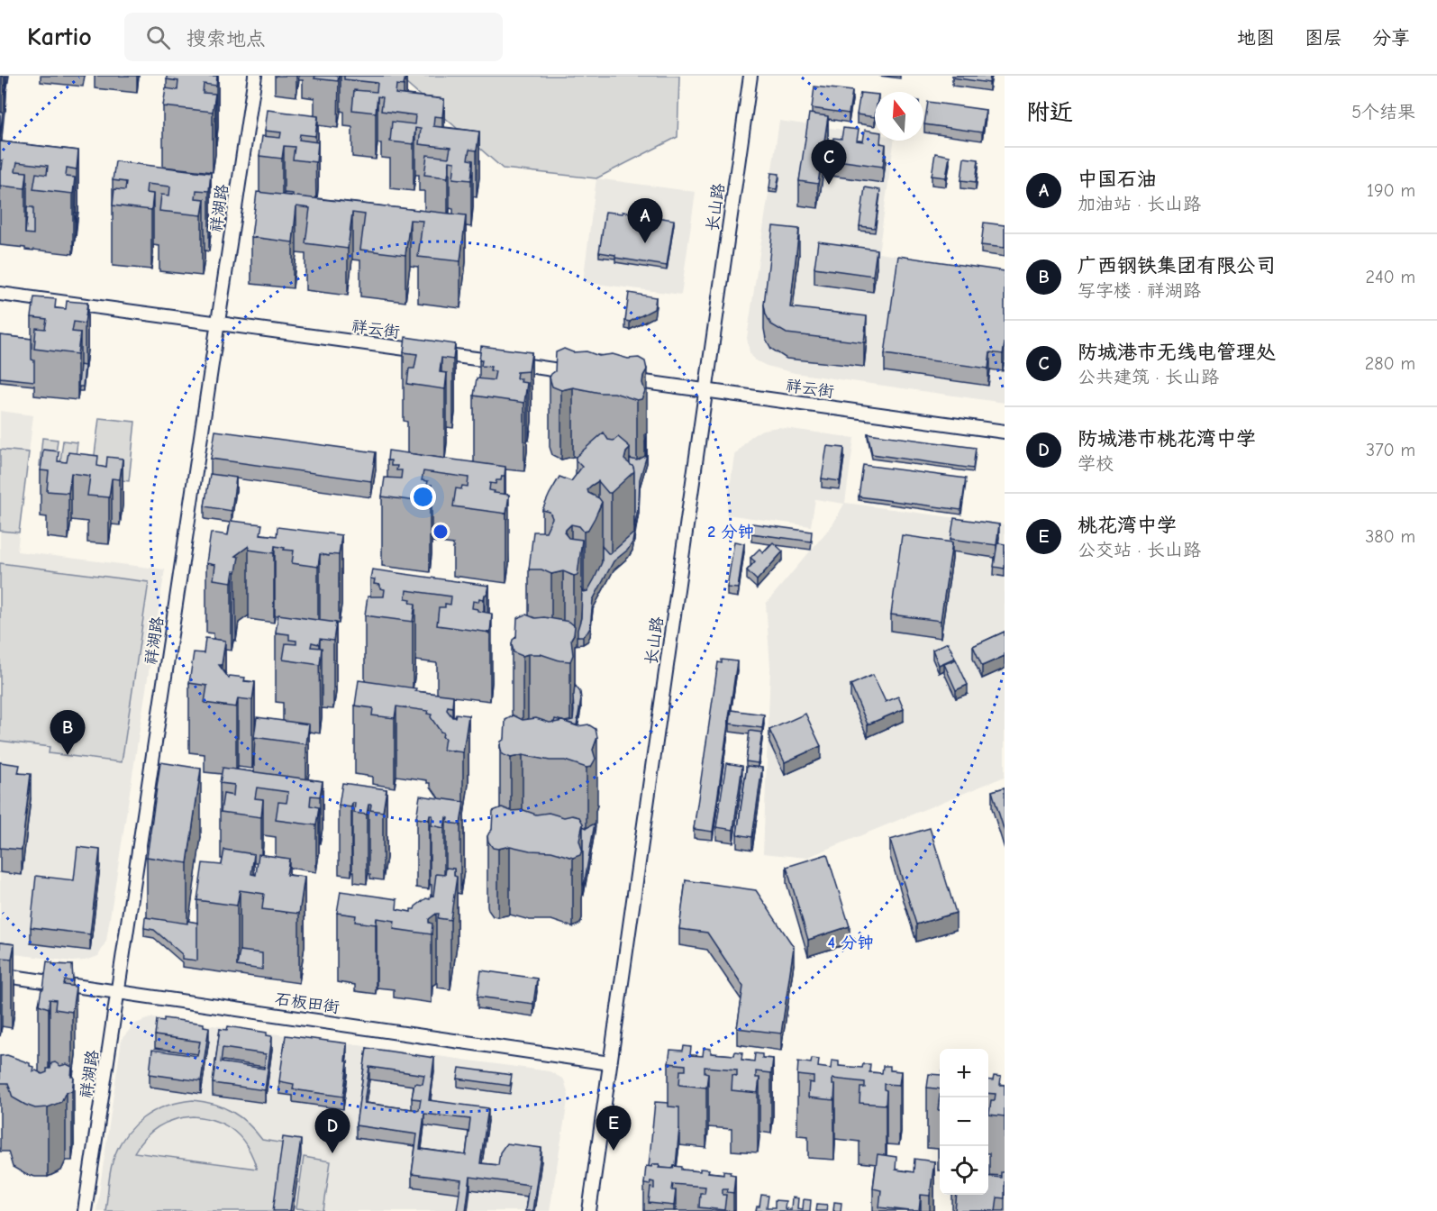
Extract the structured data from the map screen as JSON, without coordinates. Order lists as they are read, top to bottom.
{
  "streets": {
    "street": [
      "长山路",
      "祥湖路",
      "祥云街",
      "石板田街"
    ]
  },
  "crossings": [
    ["长山路", "祥云街"],
    ["长山路", "石板田街"],
    ["祥湖路", "祥云街"],
    ["祥湖路", "石板田街"]
  ],
  "north": "top",
  "page": {
    "header": "Kartio",
    "search": "搜索地点",
    "nav": ["地图", "图层", "分享"],
    "heading": ["附近", "5个结果"],
    "pins": [
      "C",
      "A",
      "B",
      "E",
      "D"
    ],
    "list": [
      {
        "mark": "A",
        "name": "中国石油",
        "note": "加油站 · 长山路",
        "value": "190 m"
      },
      {
        "mark": "B",
        "name": "广西钢铁集团有限公司",
        "note": "写字楼 · 祥湖路",
        "value": "240 m"
      },
      {
        "mark": "C",
        "name": "防城港市无线电管理处",
        "note": "公共建筑 · 长山路",
        "value": "280 m"
      },
      {
        "mark": "D",
        "name": "防城港市桃花湾中学",
        "note": "学校",
        "value": "370 m"
      },
      {
        "mark": "E",
        "name": "桃花湾中学",
        "note": "公交站 · 长山路",
        "value": "380 m"
      }
    ],
    "map_buttons": ["+", "−"]
  },
  "rings": ["2 分钟", "4 分钟"]
}
